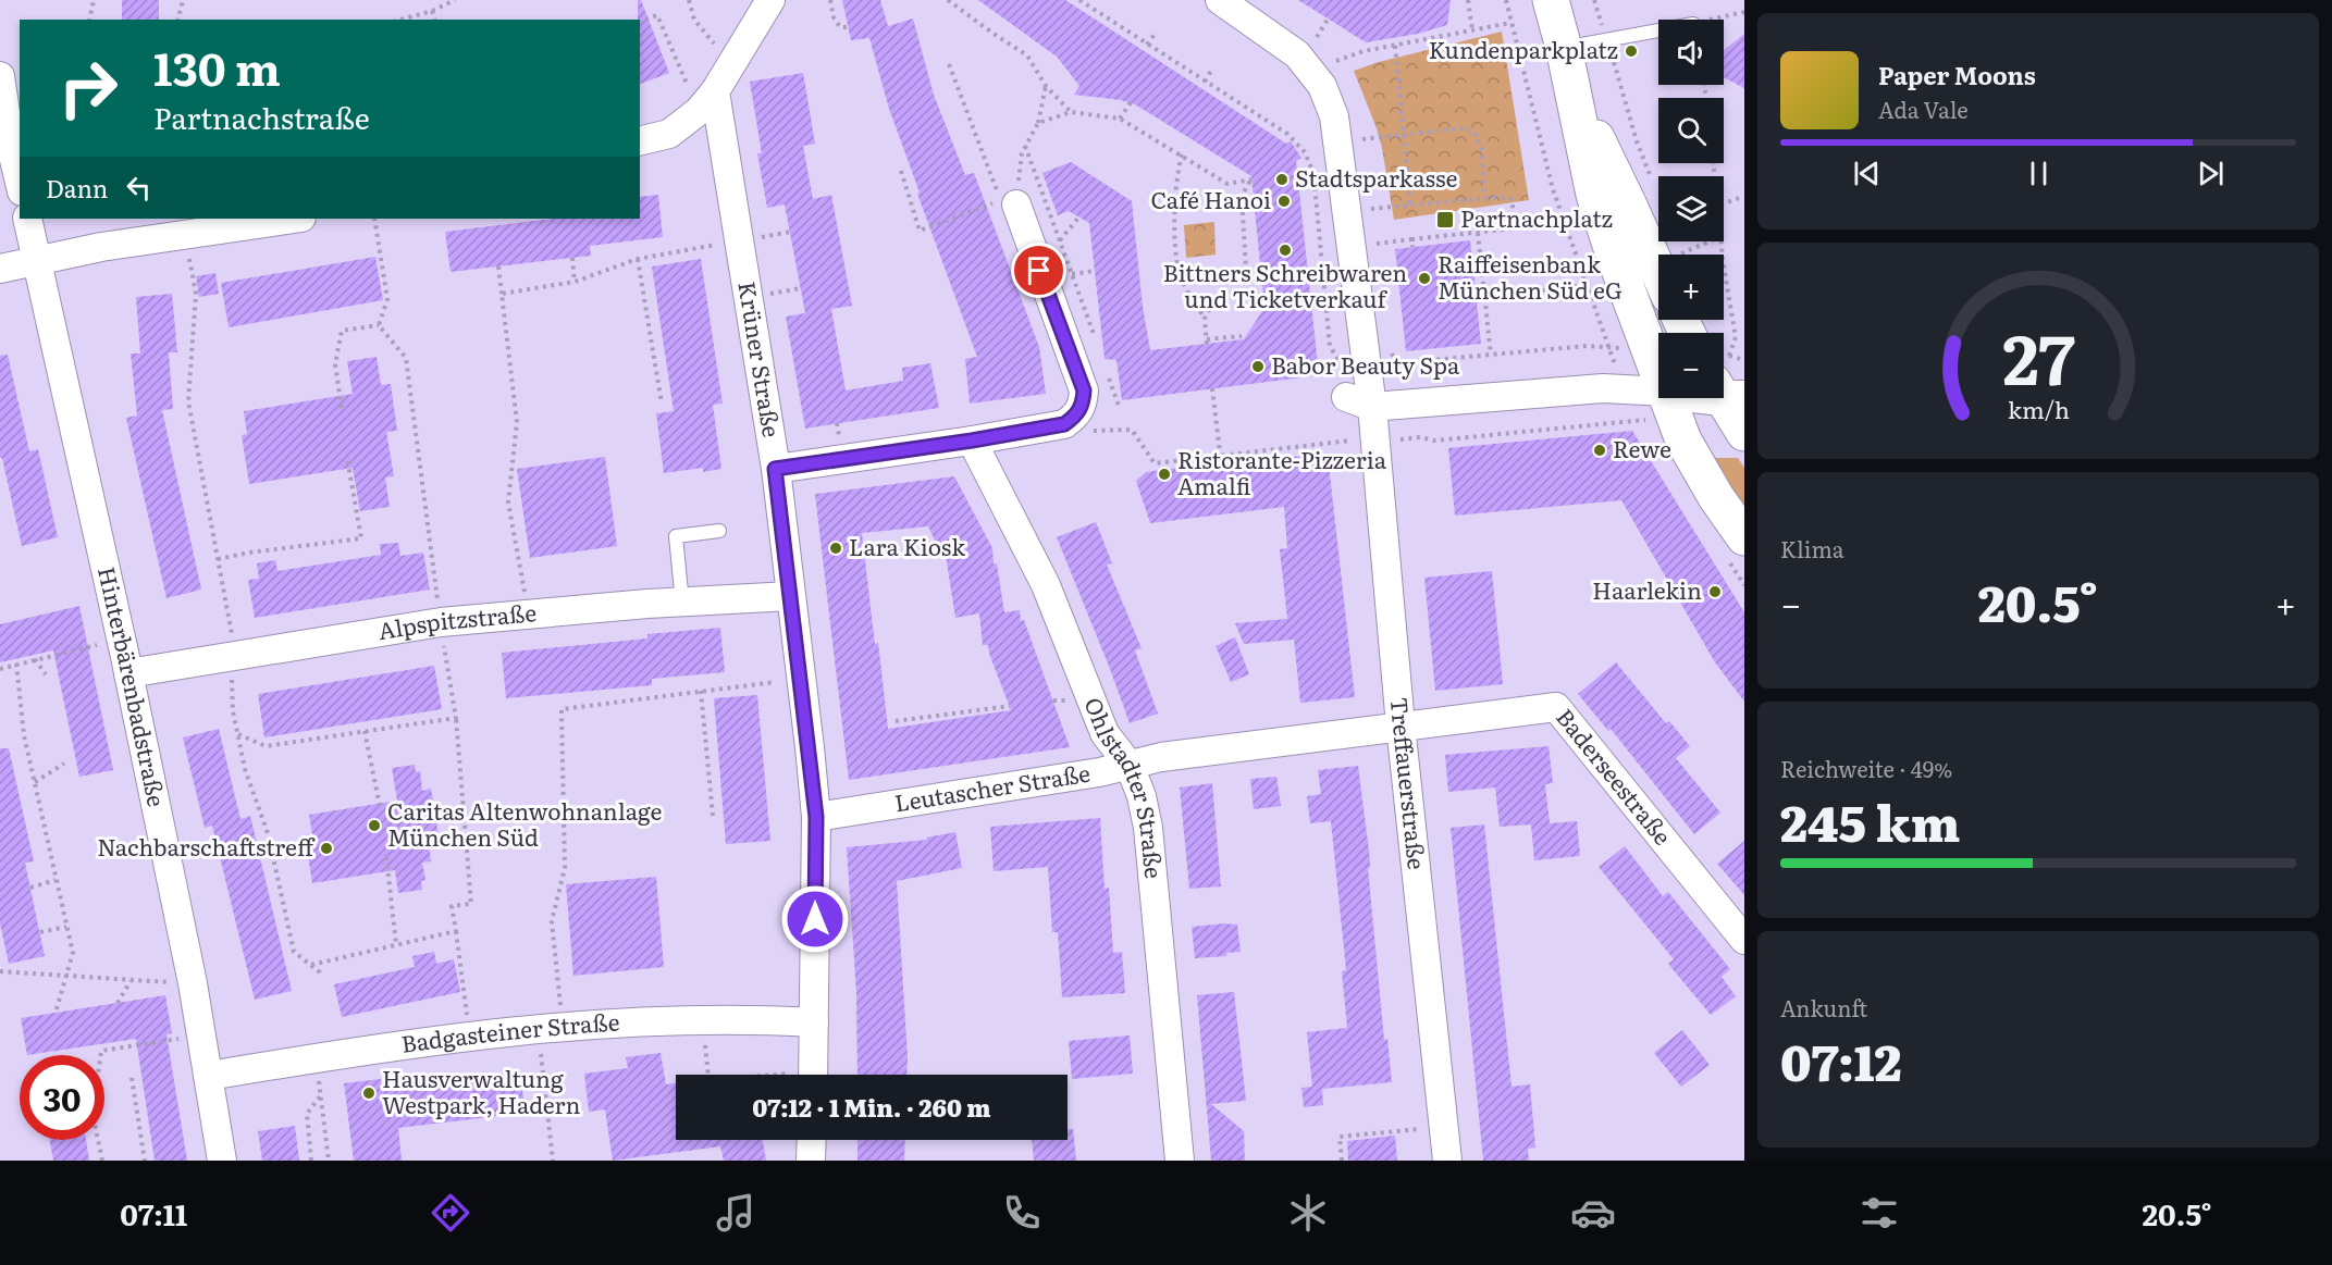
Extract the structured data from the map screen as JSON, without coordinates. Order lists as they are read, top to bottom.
{
  "streets": {
    "street": [
      "Krüner Straße",
      "Alpspitzstraße",
      "Hinterbärenbadstraße",
      "Baderseestraße",
      "Treffauerstraße",
      "Leutascher Straße",
      "Ohlstadter Straße",
      "Badgasteiner Straße"
    ]
  },
  "crossings": [
    ["Krüner Straße", "Alpspitzstraße"],
    ["Krüner Straße", "Leutascher Straße"],
    ["Krüner Straße", "Badgasteiner Straße"],
    ["Alpspitzstraße", "Hinterbärenbadstraße"],
    ["Hinterbärenbadstraße", "Badgasteiner Straße"],
    ["Baderseestraße", "Treffauerstraße"],
    ["Baderseestraße", "Leutascher Straße"],
    ["Treffauerstraße", "Leutascher Straße"],
    ["Leutascher Straße", "Ohlstadter Straße"]
  ],
  "places": {
    "other": [
      "Kundenparkplatz",
      "Stadtsparkasse",
      "Café Hanoi",
      "Bittners Schreibwaren und Ticketverkauf",
      "Raiffeisenbank München Süd eG",
      "Babor Beauty Spa",
      "Rewe",
      "Ristorante-Pizzeria Amalfi",
      "Lara Kiosk",
      "Haarlekin",
      "Caritas Altenwohnanlage München Süd",
      "Nachbarschaftstreff",
      "Hausverwaltung Westpark, Hadern"
    ],
    "transit": ["Partnachplatz"]
  },
  "page": {
    "map_buttons": ["+", "−"],
    "turn": ["130 m", "Partnachstraße"],
    "song": ["Paper Moons", "Ada Vale"],
    "then": "Dann",
    "tile": [
      "Klima",
      ["Reichweite · 49%", "245 km"],
      ["Ankunft", "07:12"]
    ],
    "heat": ["−", "20.5°", "+"],
    "limit": "30",
    "trip": "07:12 · 1 Min. · 260 m",
    "tabs": ["07:11", "20.5°"],
    "gauge": ["27", "km/h"]
  }
}
